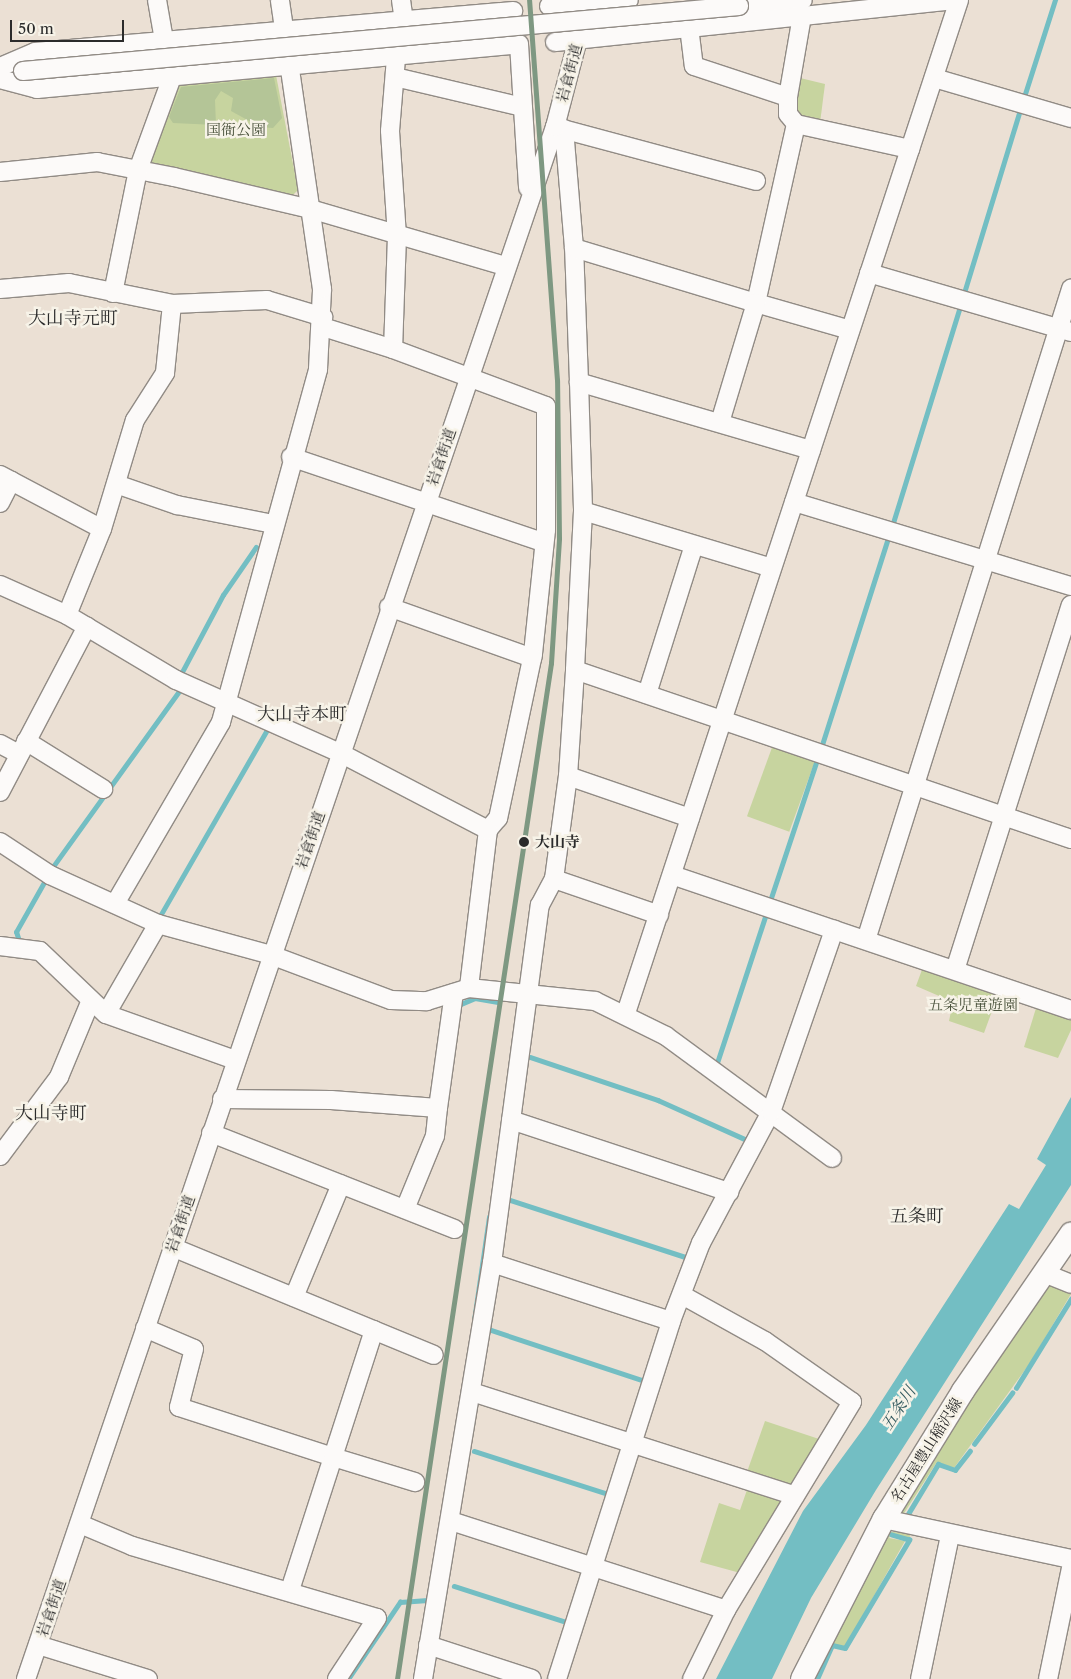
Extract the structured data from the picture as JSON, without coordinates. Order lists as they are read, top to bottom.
{
  "streets": {
    "main road": ["名古屋豊山稲沢線"],
    "street": ["岩倉街道"]
  },
  "districts": [
    "大山寺元町",
    "大山寺本町",
    "大山寺町",
    "五条町"
  ],
  "water": ["五条川"],
  "parks": ["国衙公園", "五条児童遊園"],
  "places": ["大山寺"],
  "scale_bar": "50 m"
}
